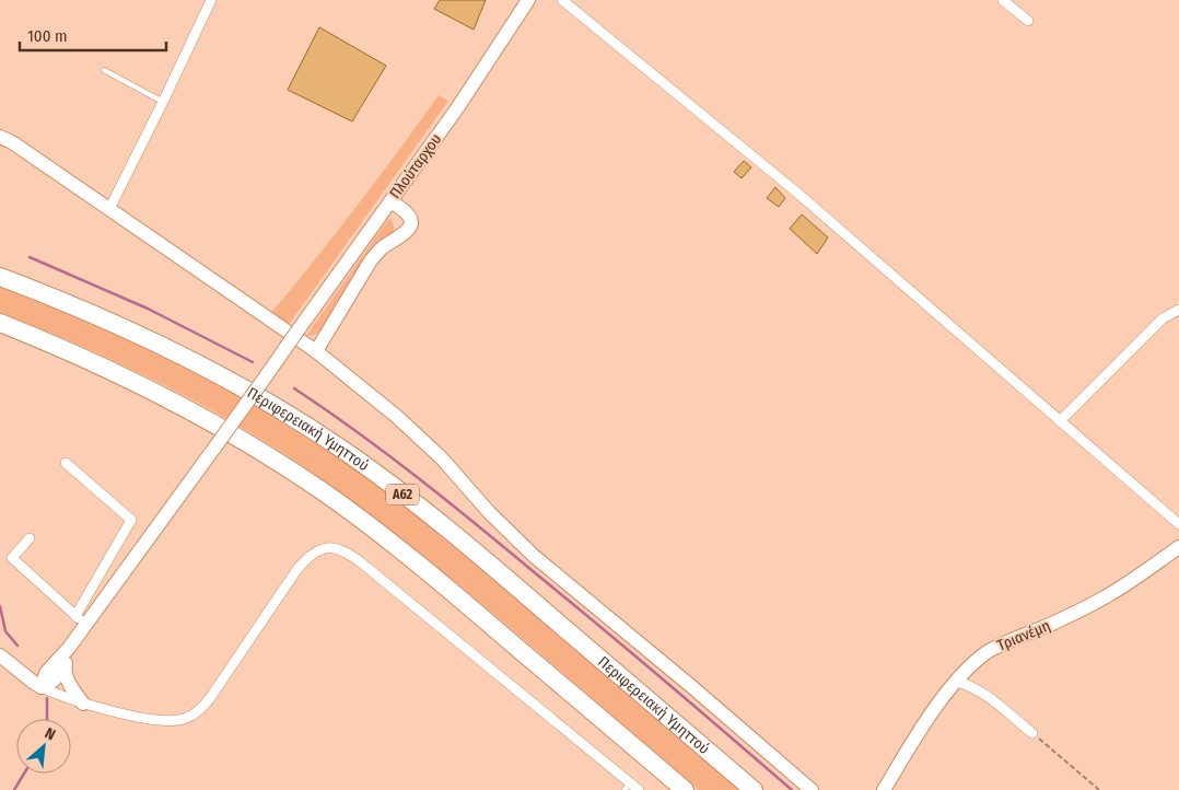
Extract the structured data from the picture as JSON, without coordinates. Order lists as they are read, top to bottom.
{
  "streets": {
    "highway": ["Περιφερειακή Υμηττού", "Α62"],
    "street": ["Πλούταρχου", "Τριανέμη"]
  },
  "scale_bar": "100 m",
  "north": "top right"
}
